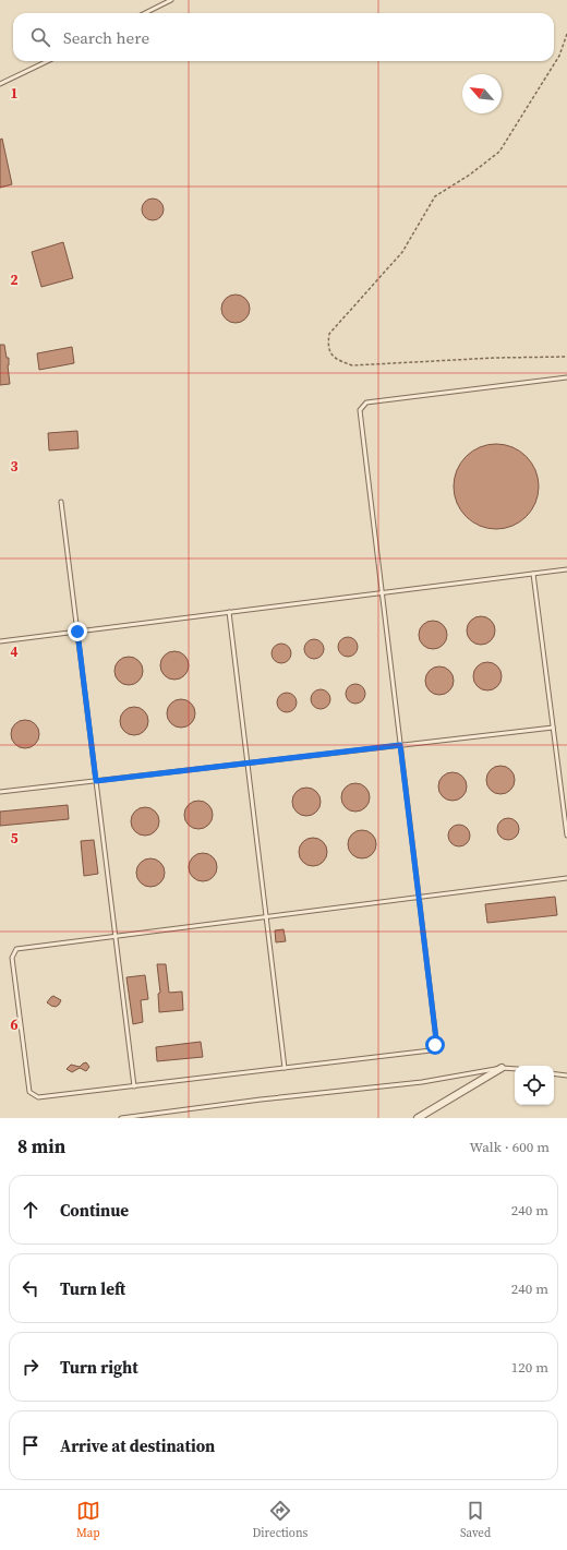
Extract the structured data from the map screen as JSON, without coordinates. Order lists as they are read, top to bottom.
{
  "north": "top left",
  "page": {
    "search": "Search here",
    "heading": ["8 min", "Walk · 600 m"],
    "list": [
      ["Continue", "240 m"],
      ["Turn left", "240 m"],
      ["Turn right", "120 m"],
      "Arrive at destination"
    ],
    "nav": ["Map", "Directions", "Saved"]
  },
  "grid": {
    "rows": [
      "1",
      "2",
      "3",
      "4",
      "5",
      "6"
    ]
  }
}
